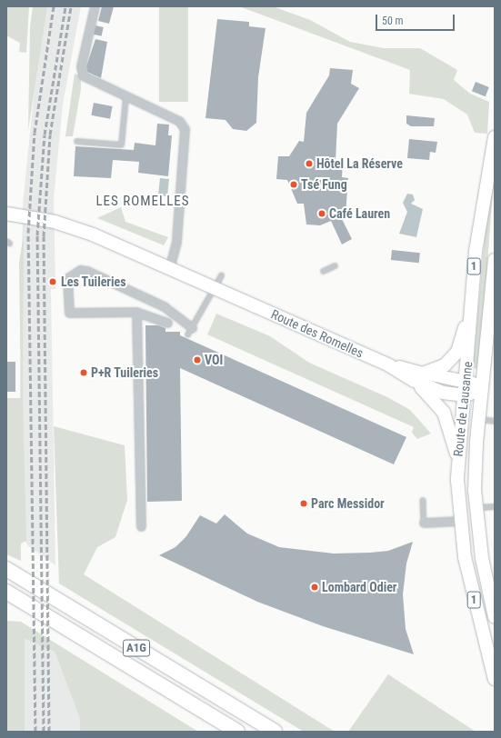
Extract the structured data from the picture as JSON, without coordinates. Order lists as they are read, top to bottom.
{
  "streets": {
    "highway": ["A1G"],
    "main road": ["1", "Route des Romelles", "Route de Lausanne"]
  },
  "districts": ["LES ROMELLES"],
  "places": [
    "Hôtel La Réserve",
    "Tsé Fung",
    "Café Lauren",
    "Les Tuileries",
    "VOI",
    "P+R Tuileries",
    "Parc Messidor",
    "Lombard Odier"
  ],
  "scale_bar": "50 m"
}
